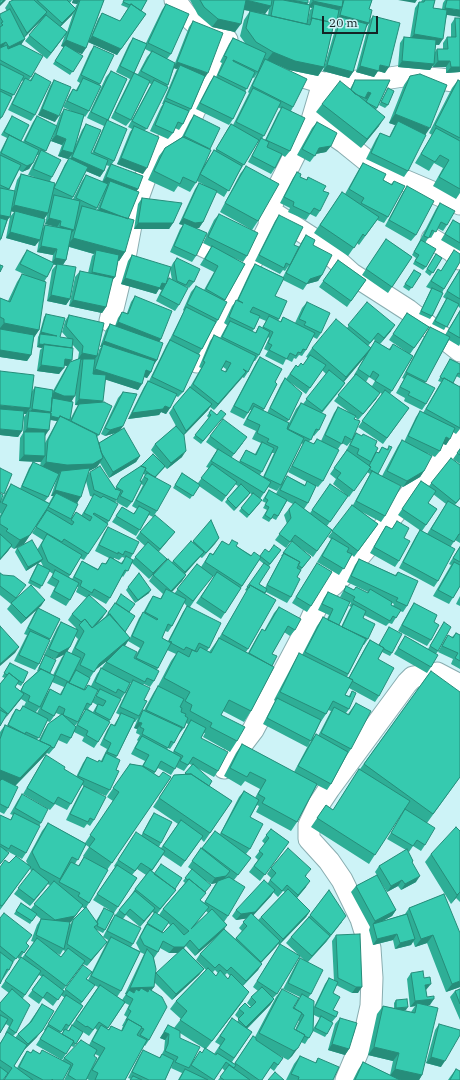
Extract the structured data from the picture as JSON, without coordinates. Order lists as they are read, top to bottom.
{
  "scale_bar": "20 m"
}
